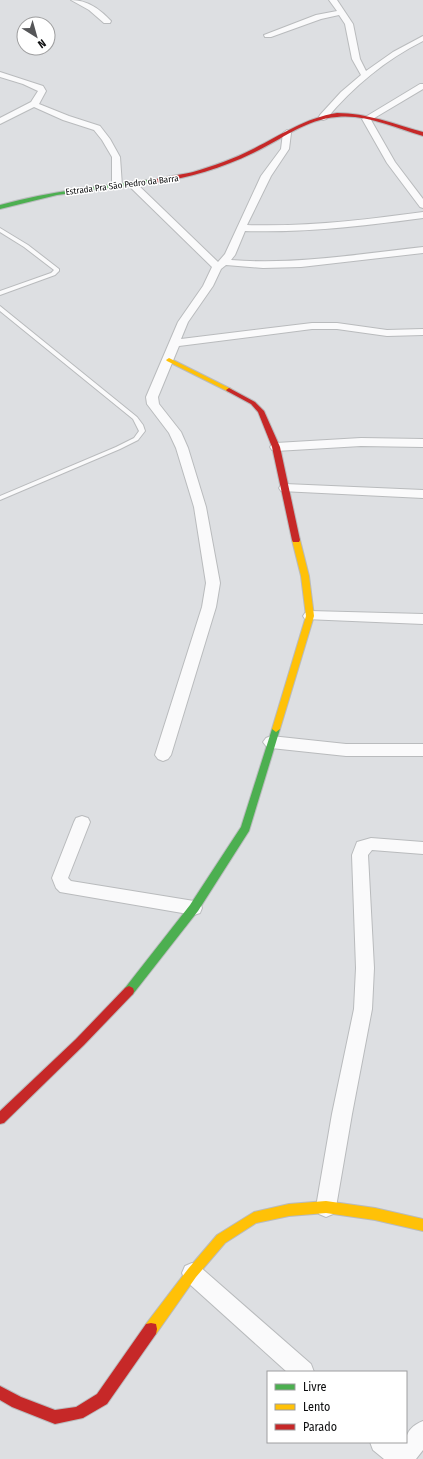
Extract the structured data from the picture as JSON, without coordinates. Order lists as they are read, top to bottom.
{
  "streets": {
    "street": ["Estrada Pra São Pedro da Barra"]
  },
  "legend": ["Livre", "Lento", "Parado"],
  "north": "bottom right"
}
